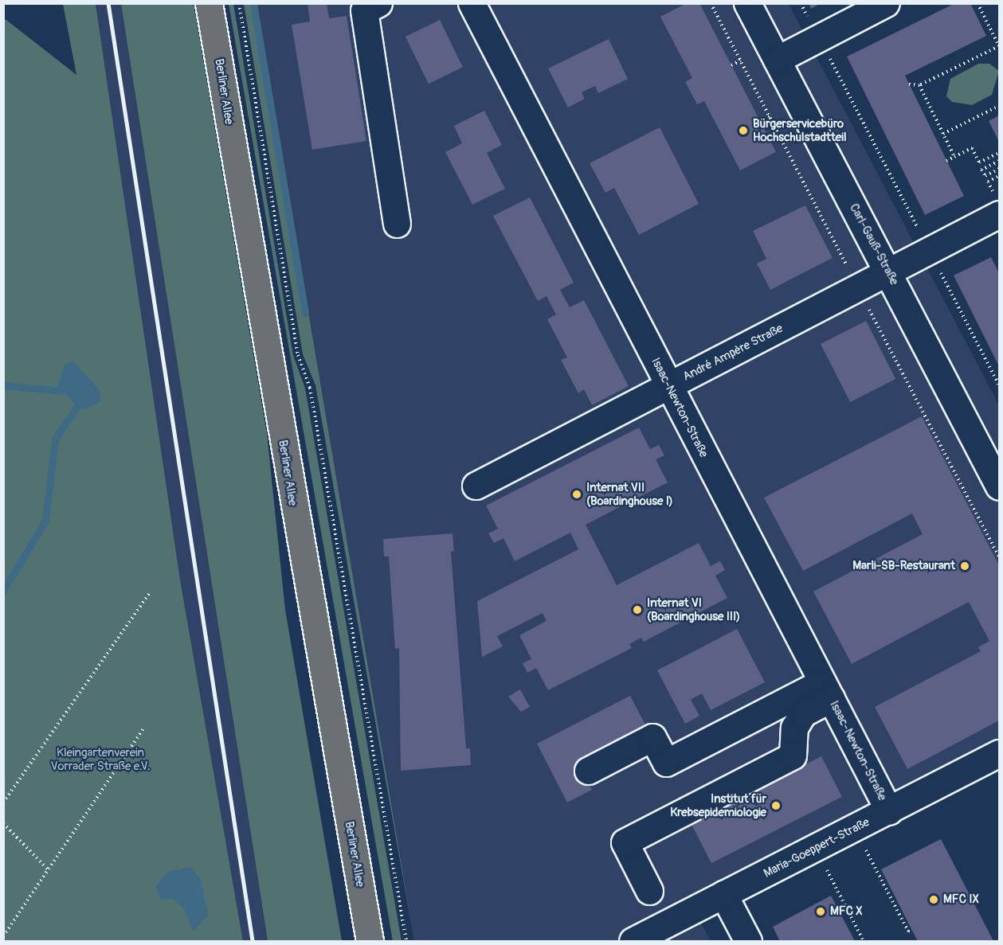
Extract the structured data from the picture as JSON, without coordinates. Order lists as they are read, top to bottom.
{
  "streets": {
    "main road": ["Berliner Allee"],
    "street": [
      "Carl-Gauß-Straße",
      "André Ampère Straße",
      "Isaac-Newton-Straße",
      "Maria-Goeppert-Straße"
    ]
  },
  "crossings": [
    ["Carl-Gauß-Straße", "André Ampère Straße"],
    ["André Ampère Straße", "Isaac-Newton-Straße"],
    ["Isaac-Newton-Straße", "Maria-Goeppert-Straße"]
  ],
  "parks": ["Kleingartenverein Vorrader Straße e.V."],
  "places": [
    "Bürgerservicebüro Hochschulstadtteil",
    "Internat VII (Boardinghouse I)",
    "Marli-SB-Restaurant",
    "Internat VI (Boardinghouse III)",
    "Institut für Krebsepidemiologie",
    "MFC IX",
    "MFC X"
  ]
}
